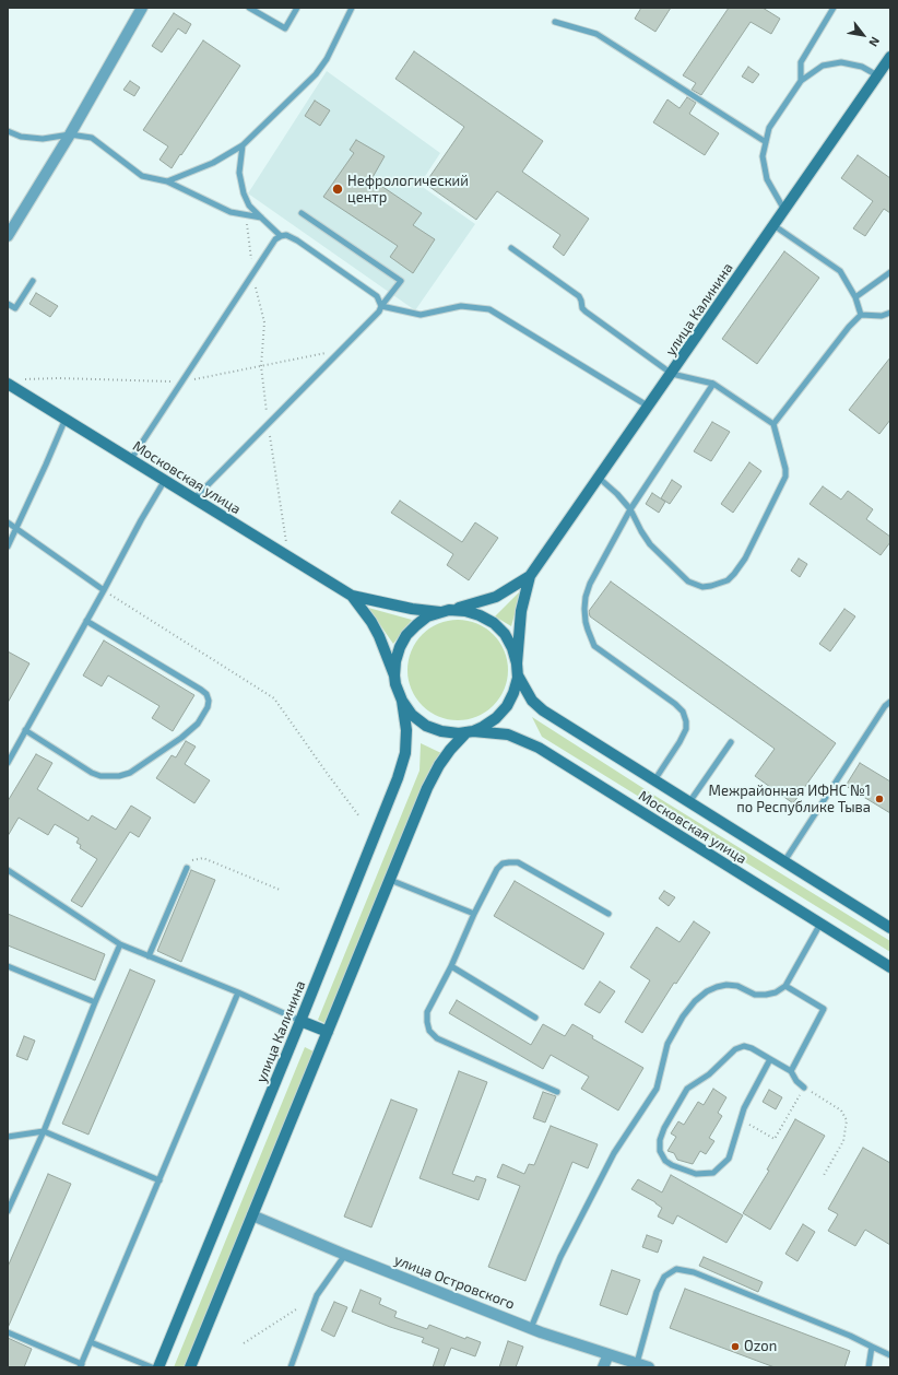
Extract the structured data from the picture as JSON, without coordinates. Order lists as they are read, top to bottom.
{
  "streets": {
    "main road": ["улица Калинина", "Московская улица"],
    "street": ["улица Островского"]
  },
  "crossings": [
    ["улица Калинина", "Московская улица"]
  ],
  "places": ["Нефрологический центр", "Межрайонная ИФНС №1 по Республике Тыва", "Ozon"],
  "north": "bottom right"
}
